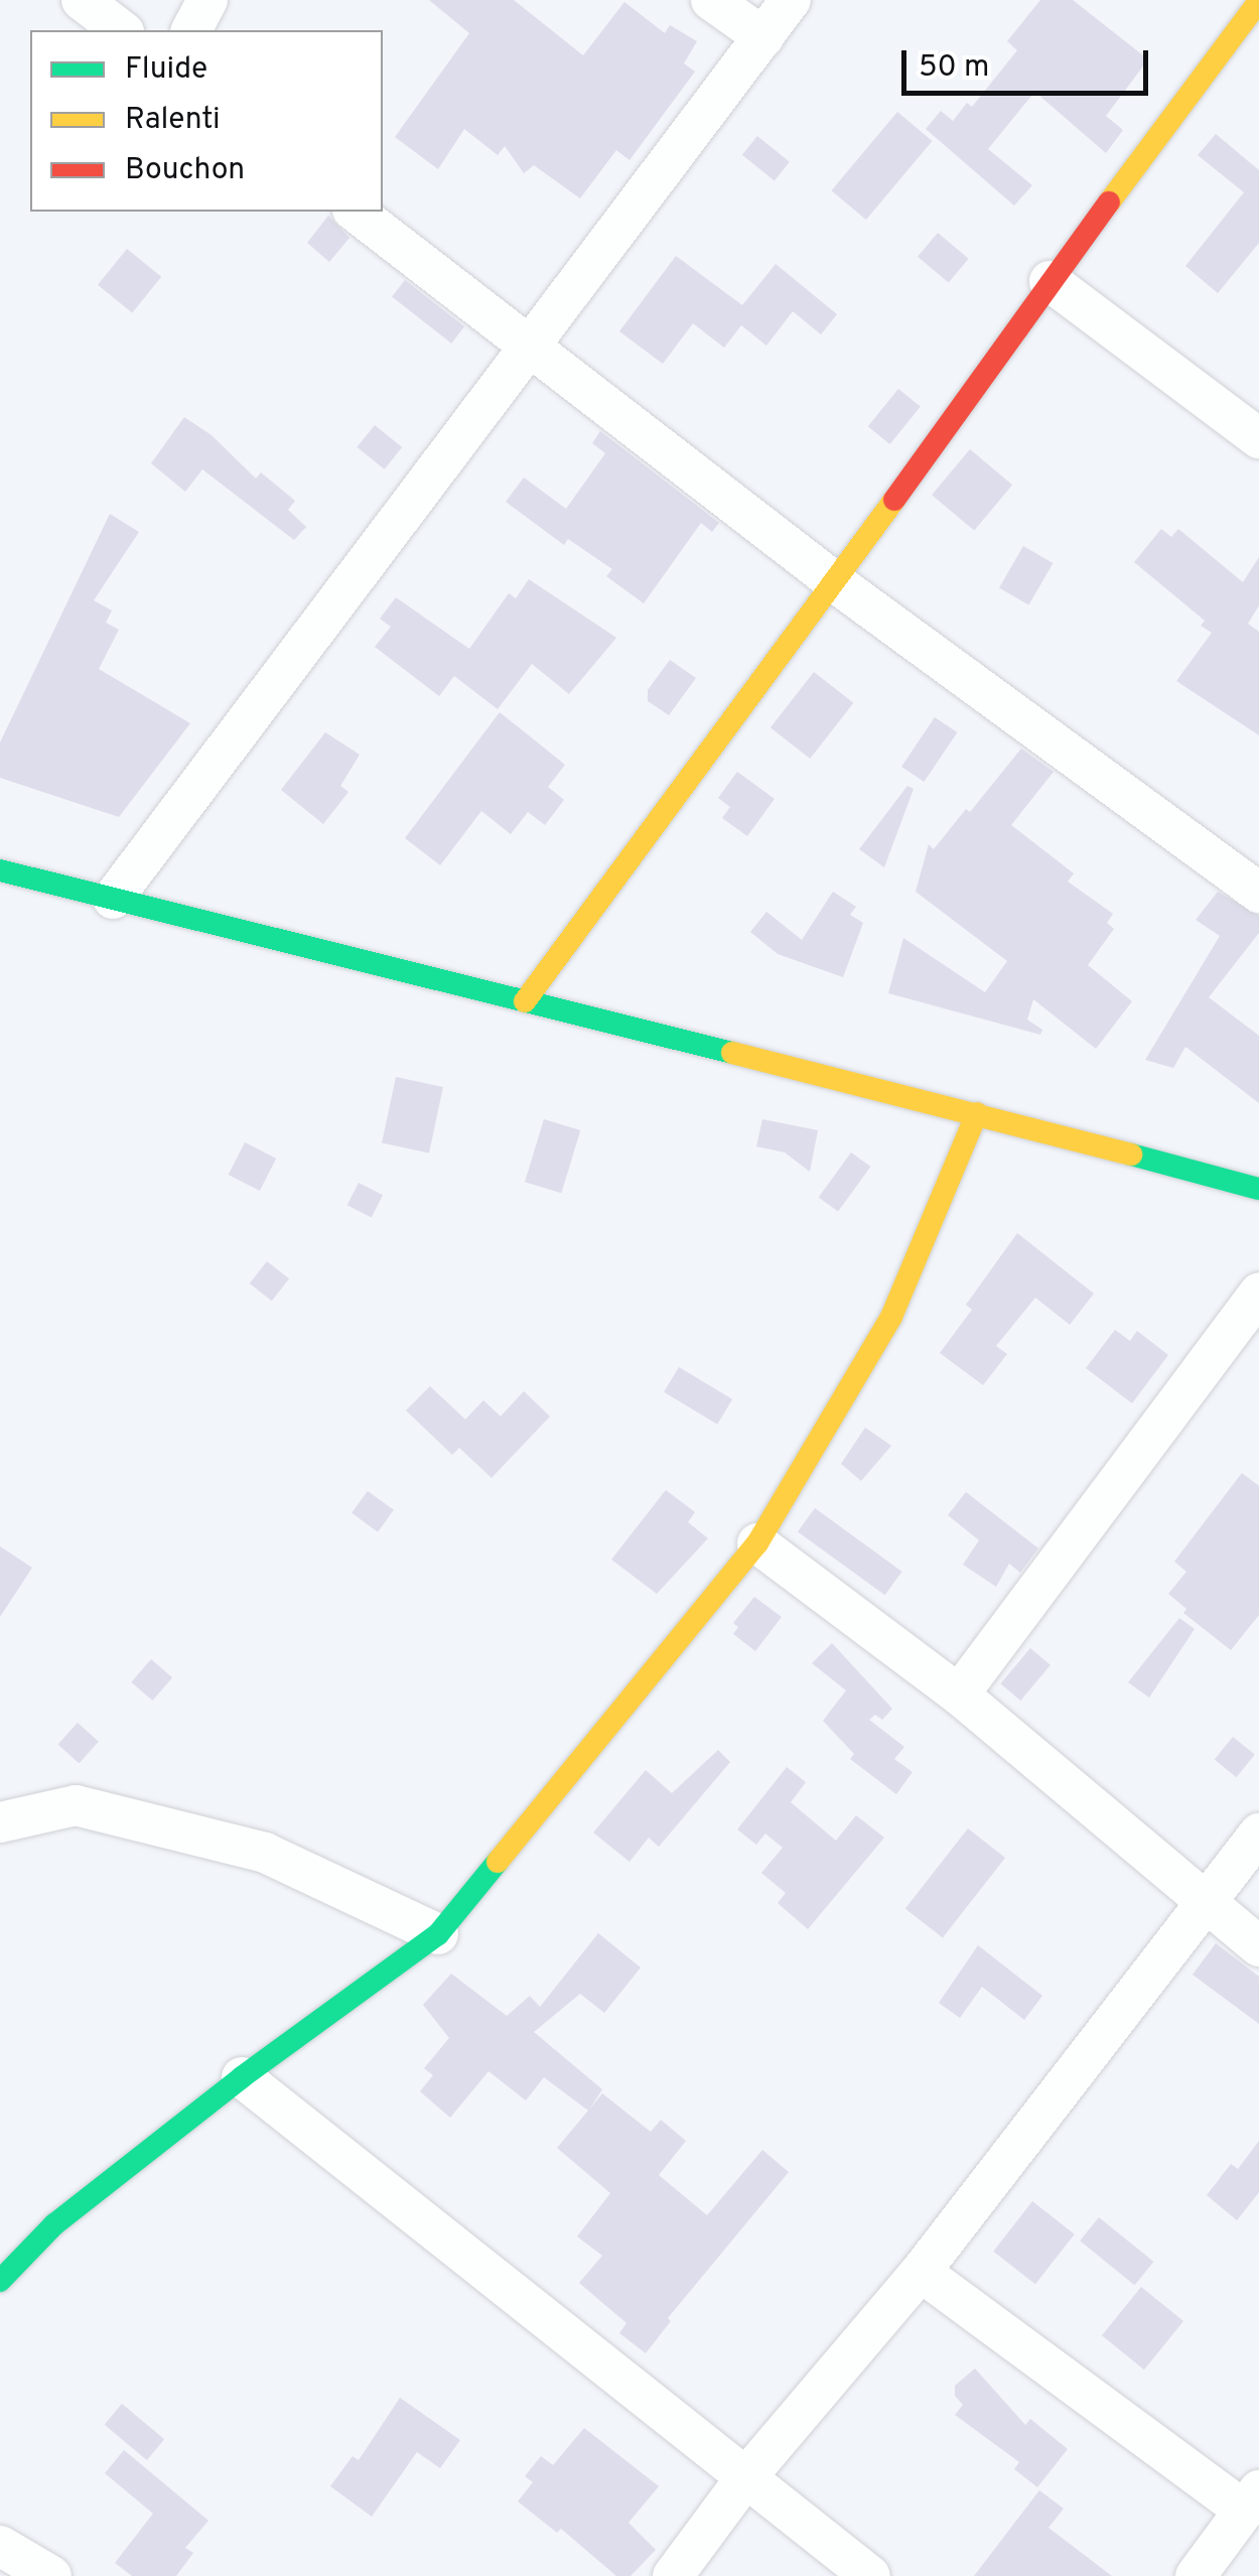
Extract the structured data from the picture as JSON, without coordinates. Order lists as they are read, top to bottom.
{
  "legend": ["Fluide", "Ralenti", "Bouchon"],
  "scale_bar": "50 m"
}
